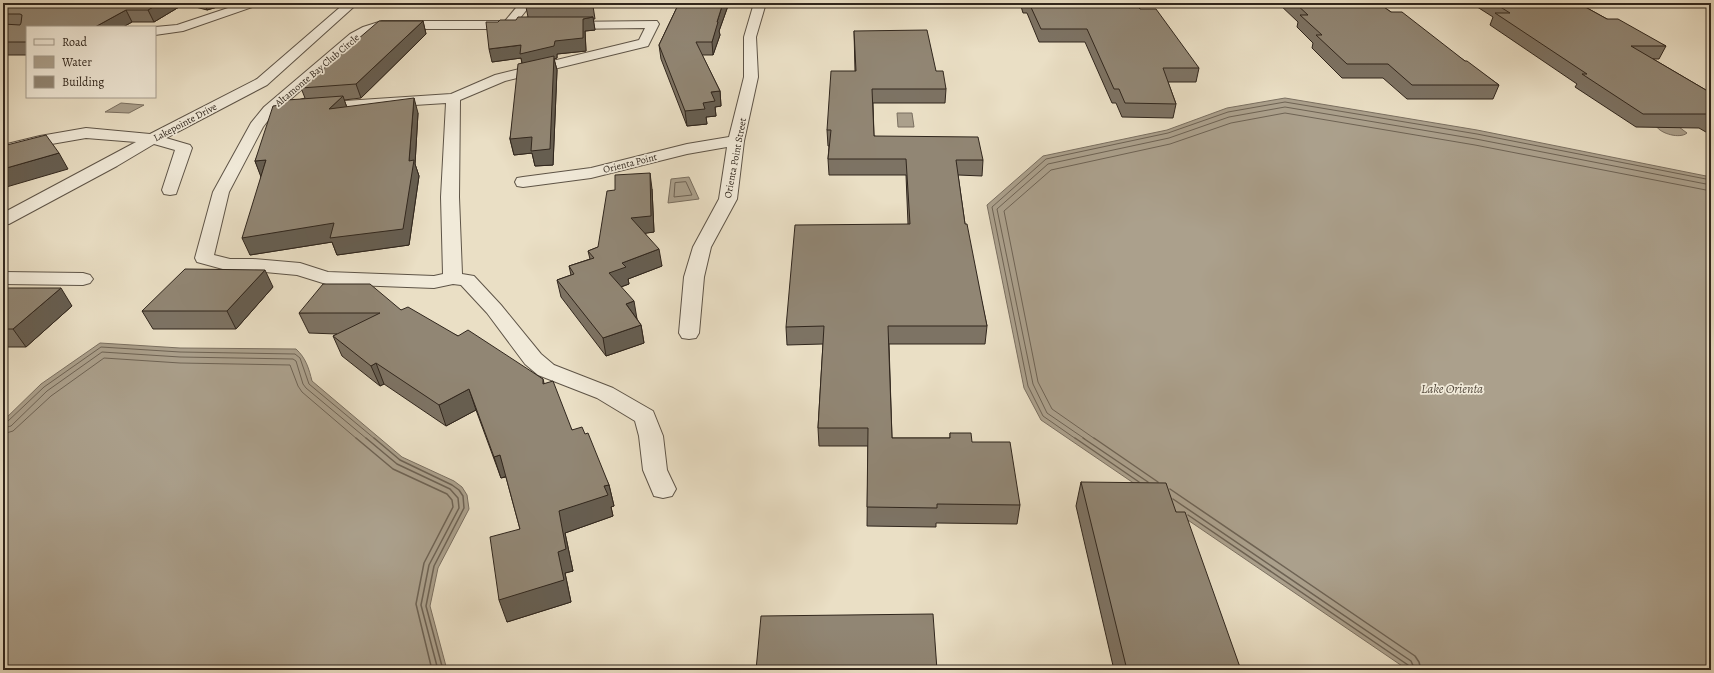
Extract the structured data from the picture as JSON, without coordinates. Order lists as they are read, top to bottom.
{
  "streets": {
    "street": [
      "Altamonte Bay Club Circle",
      "Lakepointe Drive",
      "Orienta Point Street",
      "Orienta Point"
    ]
  },
  "crossings": [
    ["Orienta Point Street", "Orienta Point"]
  ],
  "water": ["Lake Orienta"],
  "legend": ["Road", "Water", "Building"]
}
